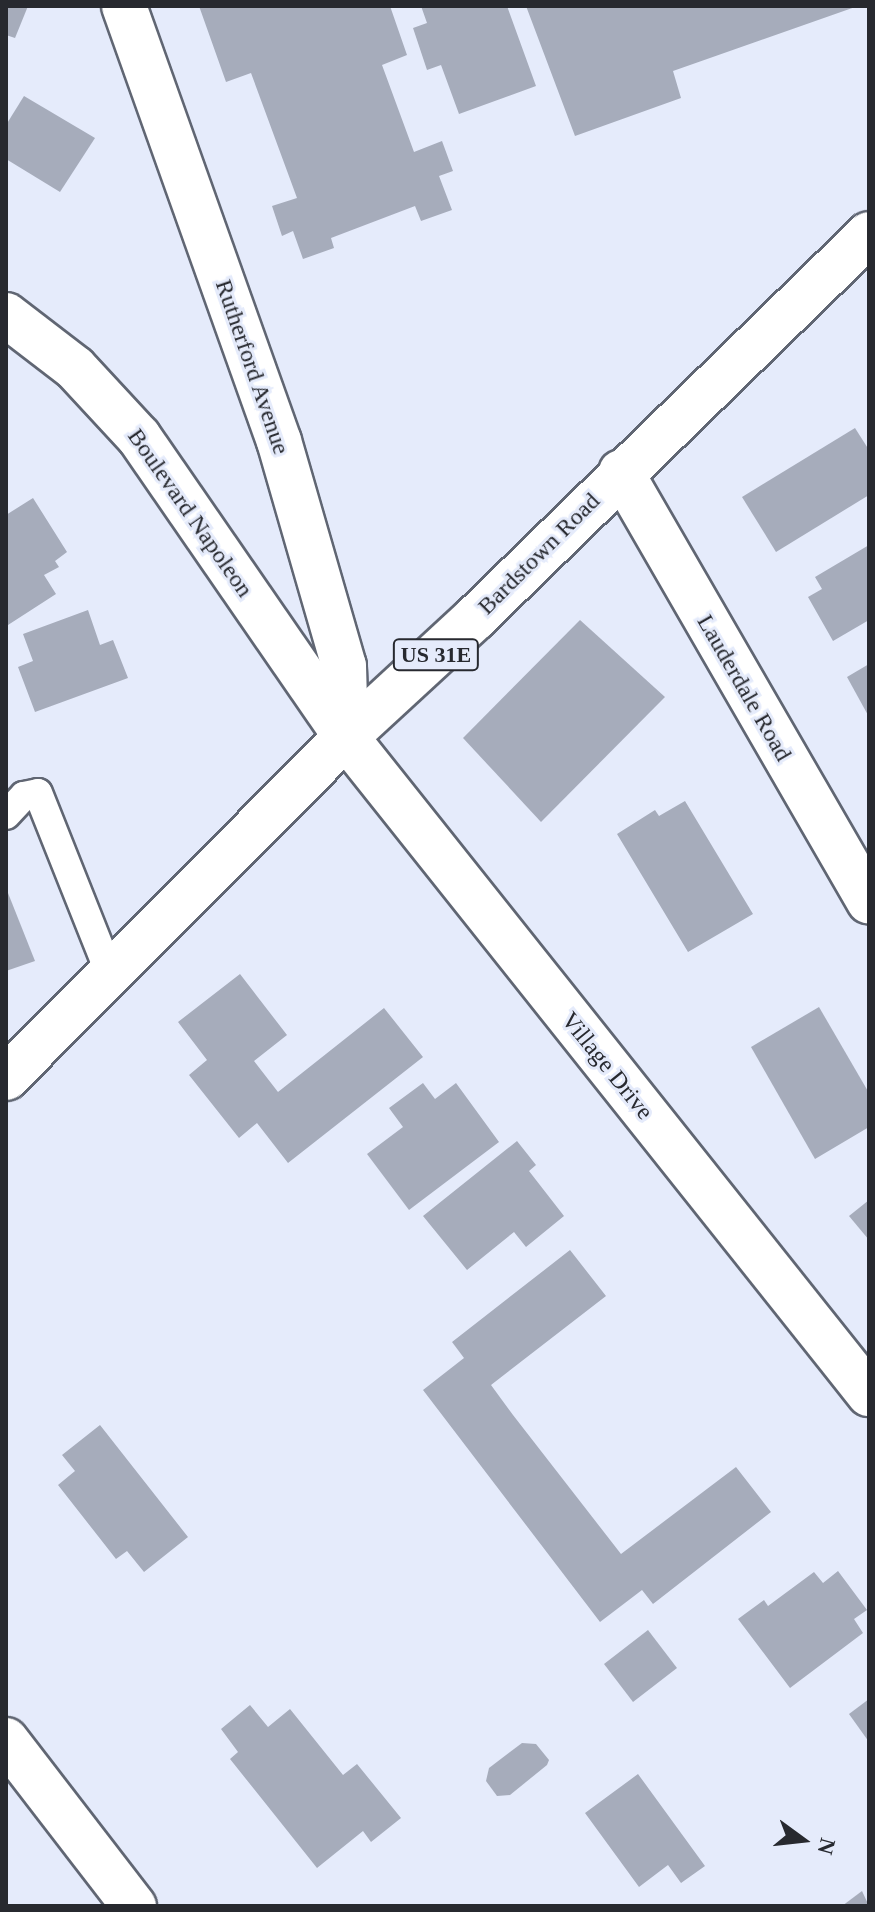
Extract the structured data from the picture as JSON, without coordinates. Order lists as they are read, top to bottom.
{
  "streets": {
    "street": [
      "Rutherford Avenue",
      "Boulevard Napoleon",
      "Bardstown Road",
      "US 31E",
      "Lauderdale Road",
      "Village Drive"
    ]
  },
  "crossings": [
    ["Rutherford Avenue", "Boulevard Napoleon"],
    ["Rutherford Avenue", "Bardstown Road"],
    ["Rutherford Avenue", "Village Drive"],
    ["Boulevard Napoleon", "Bardstown Road"],
    ["Boulevard Napoleon", "Village Drive"],
    ["Bardstown Road", "Lauderdale Road"],
    ["Bardstown Road", "Village Drive"]
  ],
  "north": "right"
}
